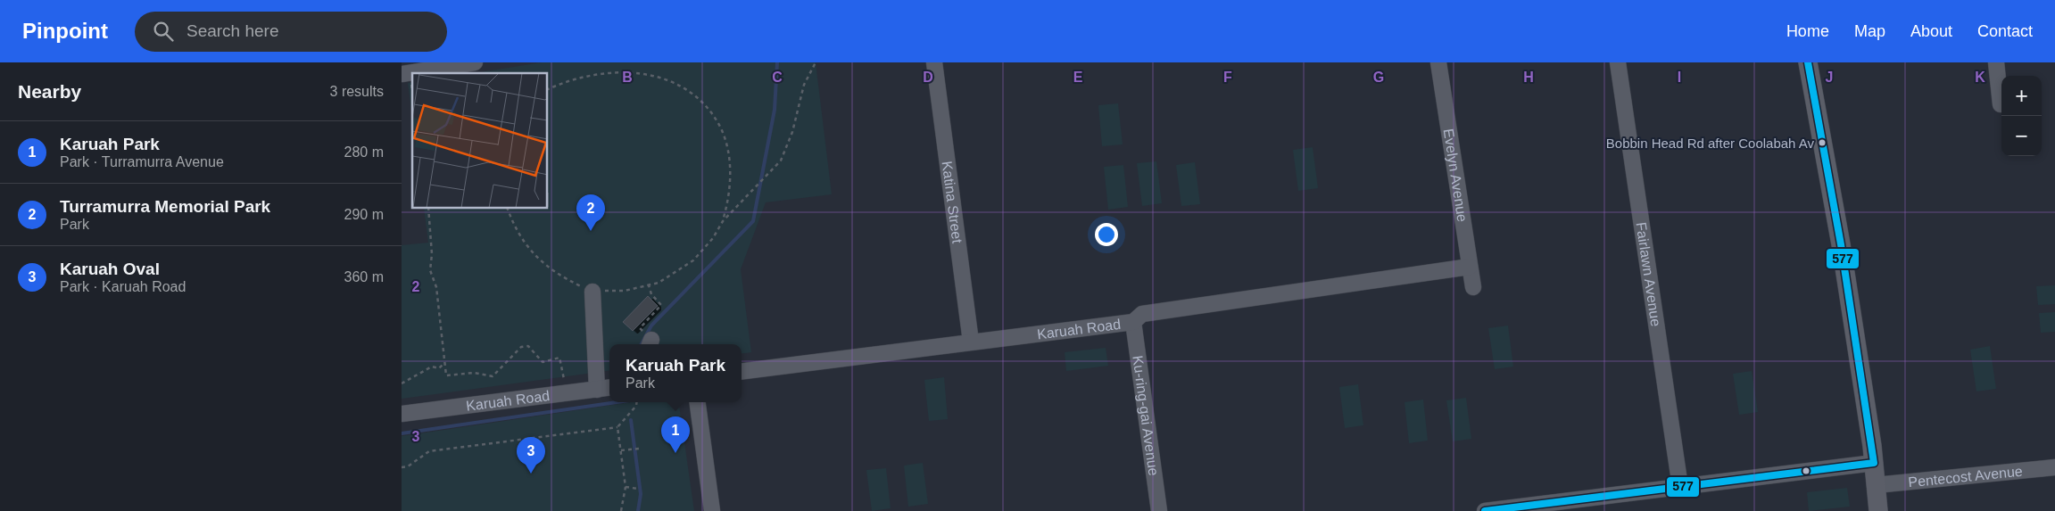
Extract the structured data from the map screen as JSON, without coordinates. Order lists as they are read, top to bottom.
{
  "streets": {
    "street": [
      "Evelyn Avenue",
      "Katina Street",
      "Fairlawn Avenue",
      "Karuah Road",
      "Ku-ring-gai Avenue",
      "Pentecost Avenue"
    ]
  },
  "crossings": [
    ["Evelyn Avenue", "Karuah Road"],
    ["Katina Street", "Karuah Road"],
    ["Karuah Road", "Ku-ring-gai Avenue"]
  ],
  "places": ["Bobbin Head Rd after Coolabah Av"],
  "lines": ["transit line 577"],
  "page": {
    "header": "Pinpoint",
    "search": "Search here",
    "nav": [
      "Home",
      "Map",
      "About",
      "Contact"
    ],
    "heading": ["Nearby", "3 results"],
    "map_buttons": ["+", "−"],
    "list": [
      {
        "mark": "1",
        "name": "Karuah Park",
        "note": "Park · Turramurra Avenue",
        "value": "280 m"
      },
      {
        "mark": "2",
        "name": "Turramurra Memorial Park",
        "note": "Park",
        "value": "290 m"
      },
      {
        "mark": "3",
        "name": "Karuah Oval",
        "note": "Park · Karuah Road",
        "value": "360 m"
      }
    ],
    "pins": ["2", "1", "3"],
    "popup": ["Karuah Park", "Park"]
  },
  "grid": {
    "columns": [
      "B",
      "C",
      "D",
      "E",
      "F",
      "G",
      "H",
      "I",
      "J",
      "K"
    ],
    "rows": ["2", "3"]
  }
}
